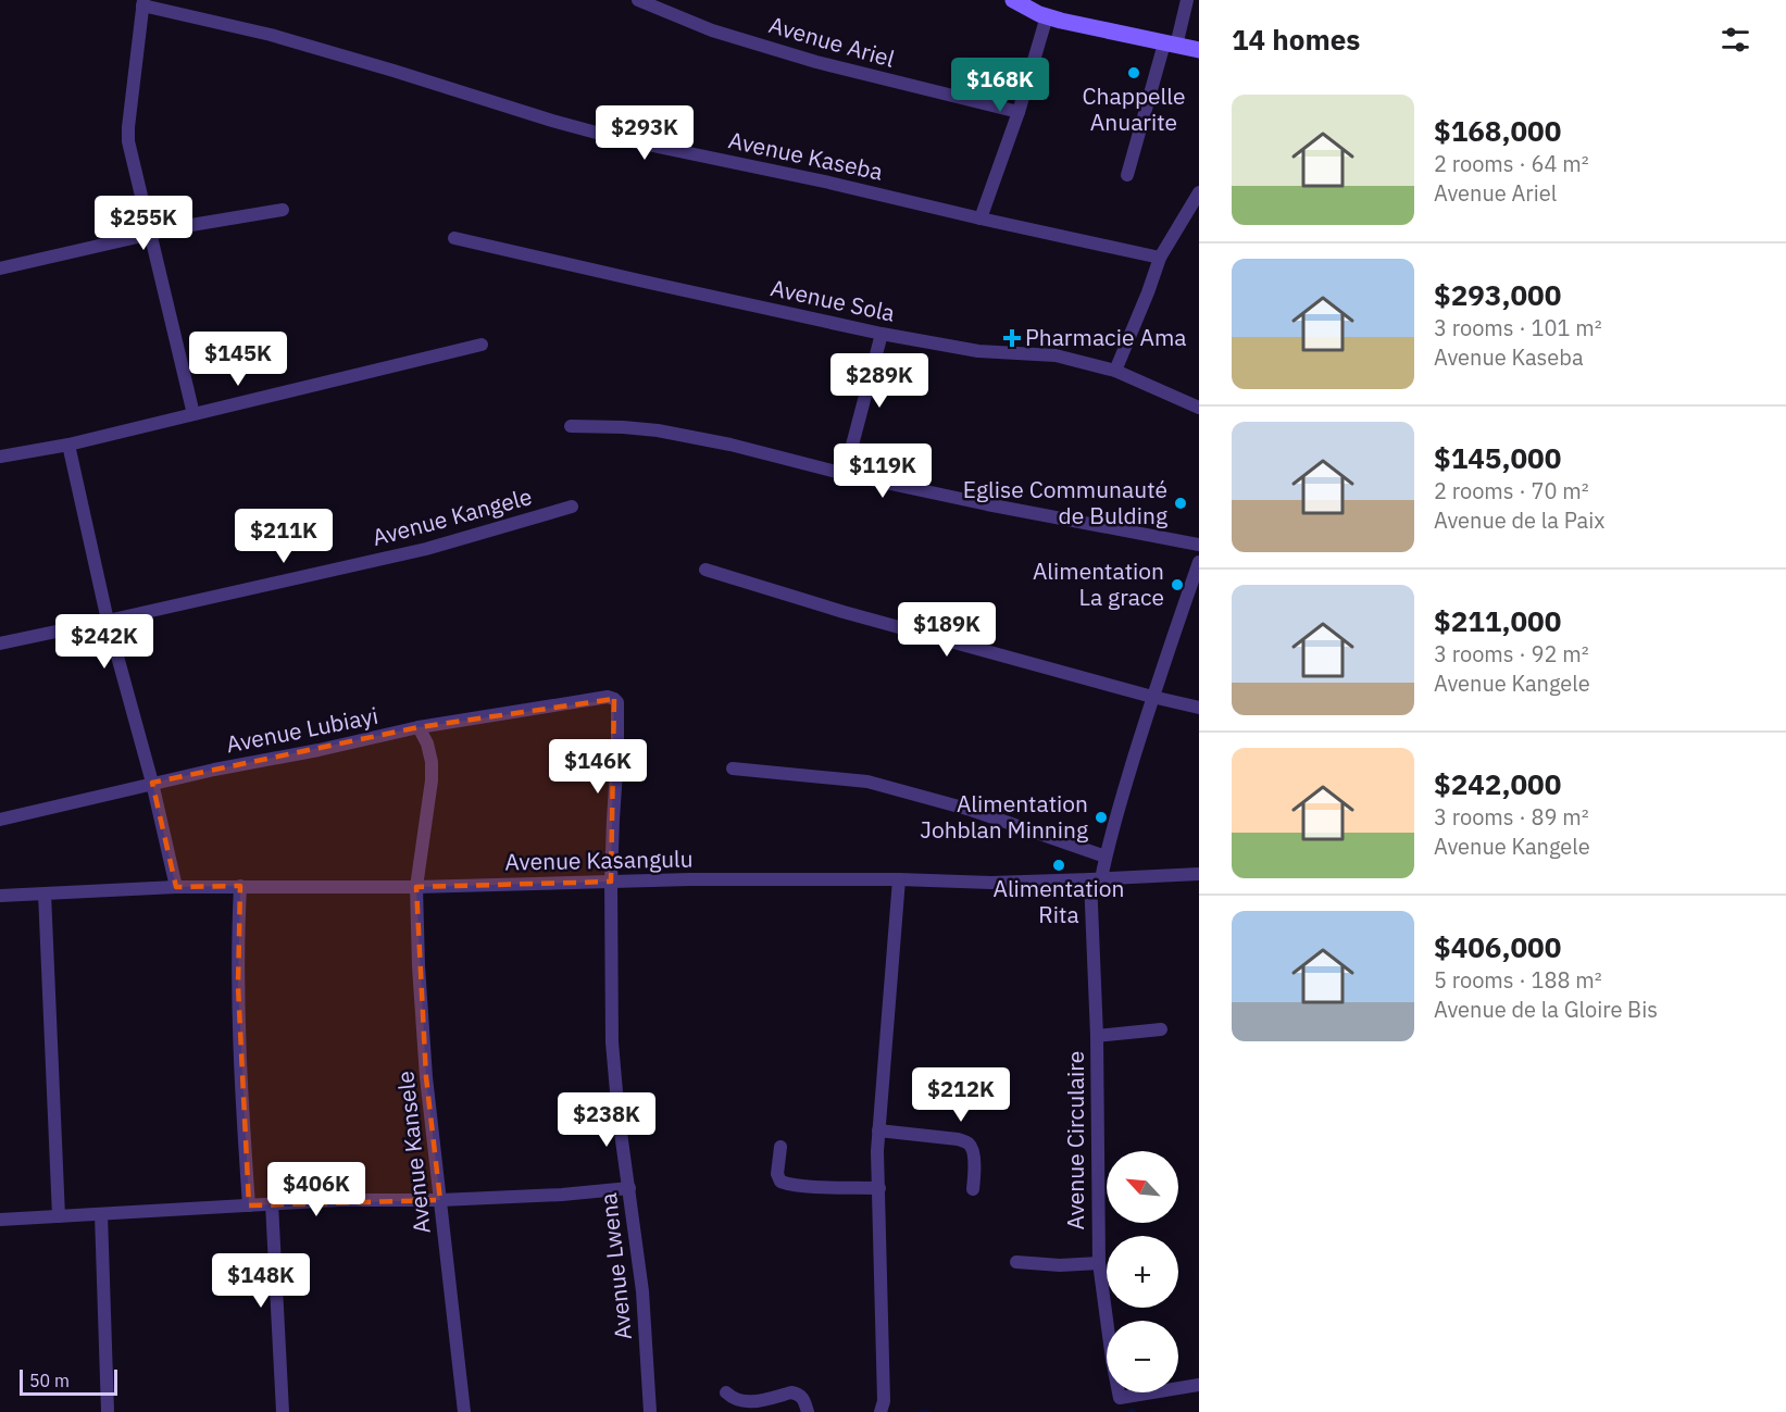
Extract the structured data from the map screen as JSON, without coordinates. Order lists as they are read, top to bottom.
{
  "streets": {
    "street": [
      "Avenue Ariel",
      "Avenue Kaseba",
      "Avenue Sola",
      "Avenue Kangele",
      "Avenue Lubiayi",
      "Avenue Kasangulu",
      "Avenue Circulaire",
      "Avenue Kansele",
      "Avenue Lwena"
    ]
  },
  "crossings": [
    ["Avenue Lubiayi", "Avenue Kansele"],
    ["Avenue Lubiayi", "Avenue Lwena"],
    ["Avenue Kasangulu", "Avenue Circulaire"],
    ["Avenue Kasangulu", "Avenue Kansele"],
    ["Avenue Kasangulu", "Avenue Lwena"]
  ],
  "places": {
    "other": [
      "Chappelle Anuarite",
      "Eglise Communauté de Bulding",
      "Alimentation La grace",
      "Alimentation Johblan Minning",
      "Alimentation Rita"
    ],
    "health": ["Pharmacie Ama"]
  },
  "scale_bar": "50 m",
  "north": "top left",
  "page": {
    "heading": "14 homes",
    "price": [
      "$168K",
      "$293K",
      "$255K",
      "$145K",
      "$289K",
      "$119K",
      "$211K",
      "$189K",
      "$242K",
      "$146K",
      "$212K",
      "$238K",
      "$406K",
      "$148K"
    ],
    "list": [
      {
        "name": "$168,000",
        "note": "2 rooms · 64 m² · Avenue Ariel"
      },
      {
        "name": "$293,000",
        "note": "3 rooms · 101 m² · Avenue Kaseba"
      },
      {
        "name": "$145,000",
        "note": "2 rooms · 70 m² · Avenue de la Paix"
      },
      {
        "name": "$211,000",
        "note": "3 rooms · 92 m² · Avenue Kangele"
      },
      {
        "name": "$242,000",
        "note": "3 rooms · 89 m² · Avenue Kangele"
      },
      {
        "name": "$406,000",
        "note": "5 rooms · 188 m² · Avenue de la Gloire Bis"
      }
    ],
    "map_buttons": ["+", "−"],
    "scale": "50 m"
  }
}
